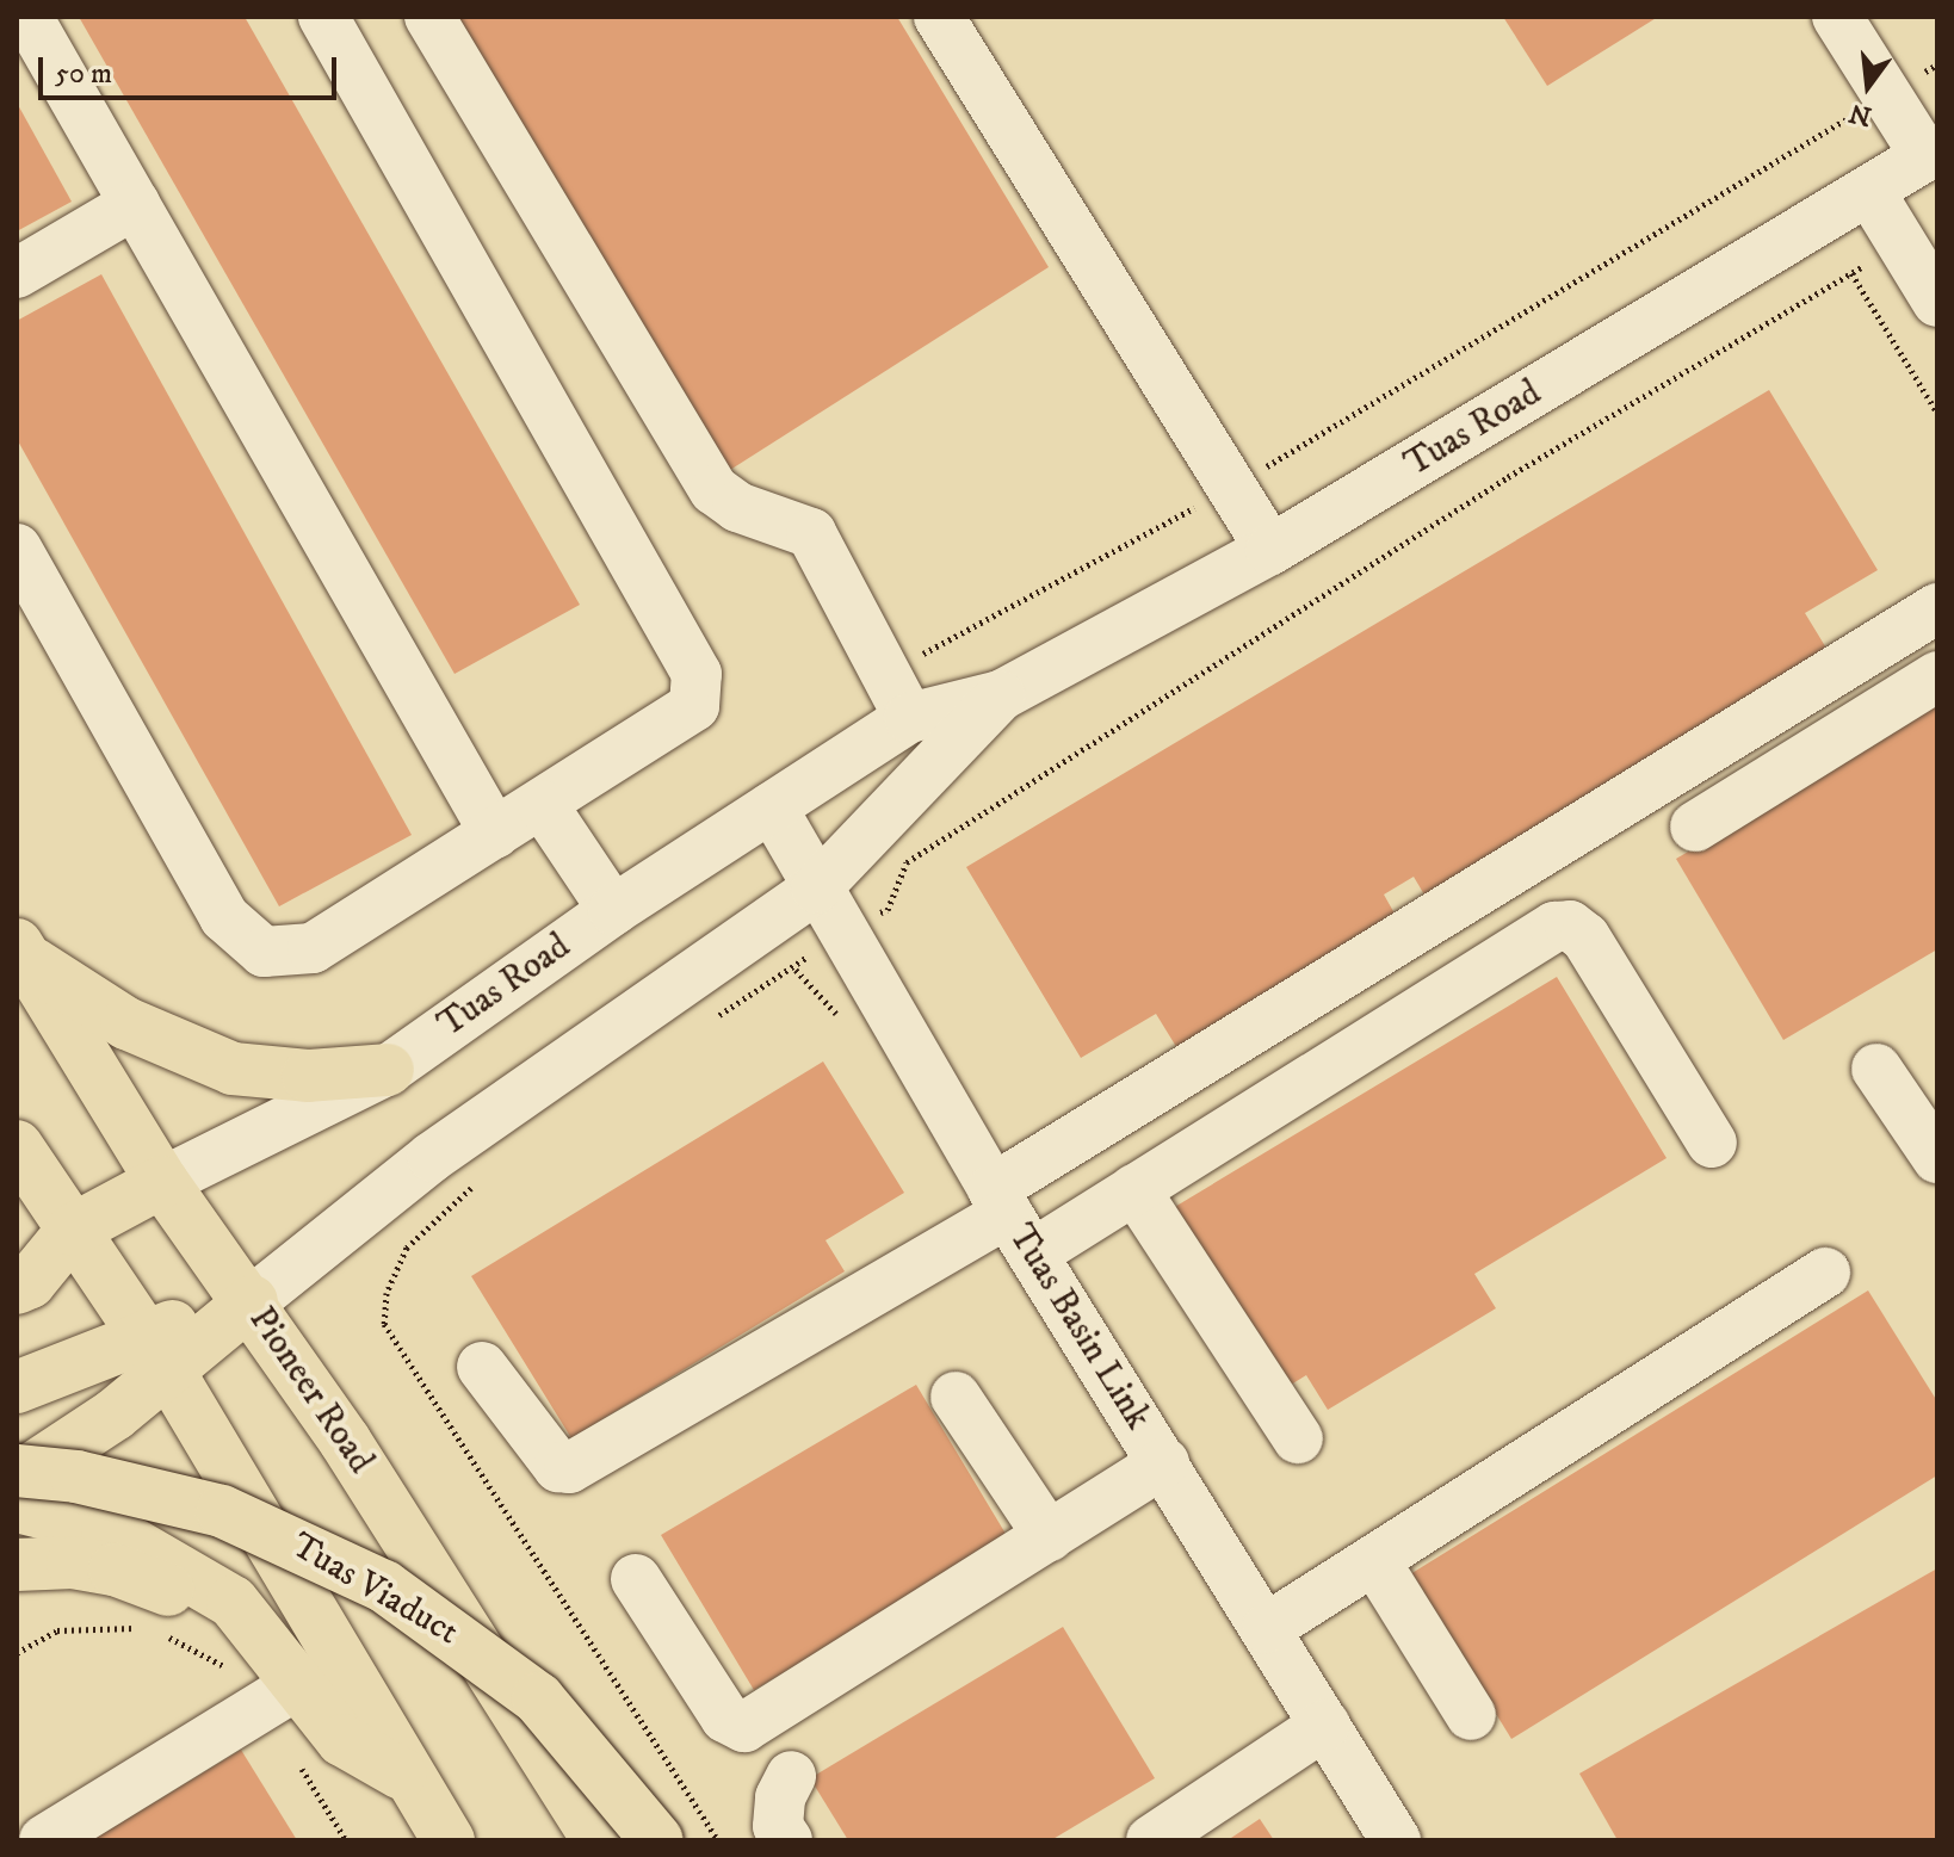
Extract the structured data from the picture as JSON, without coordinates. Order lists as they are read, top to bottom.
{
  "streets": {
    "main road": ["Tuas Road", "Pioneer Road", "Tuas Viaduct"],
    "street": ["Tuas Basin Link"]
  },
  "crossings": [
    ["Tuas Road", "Tuas Basin Link"],
    ["Tuas Road", "Pioneer Road"]
  ],
  "scale_bar": "50 m",
  "north": "bottom"
}
